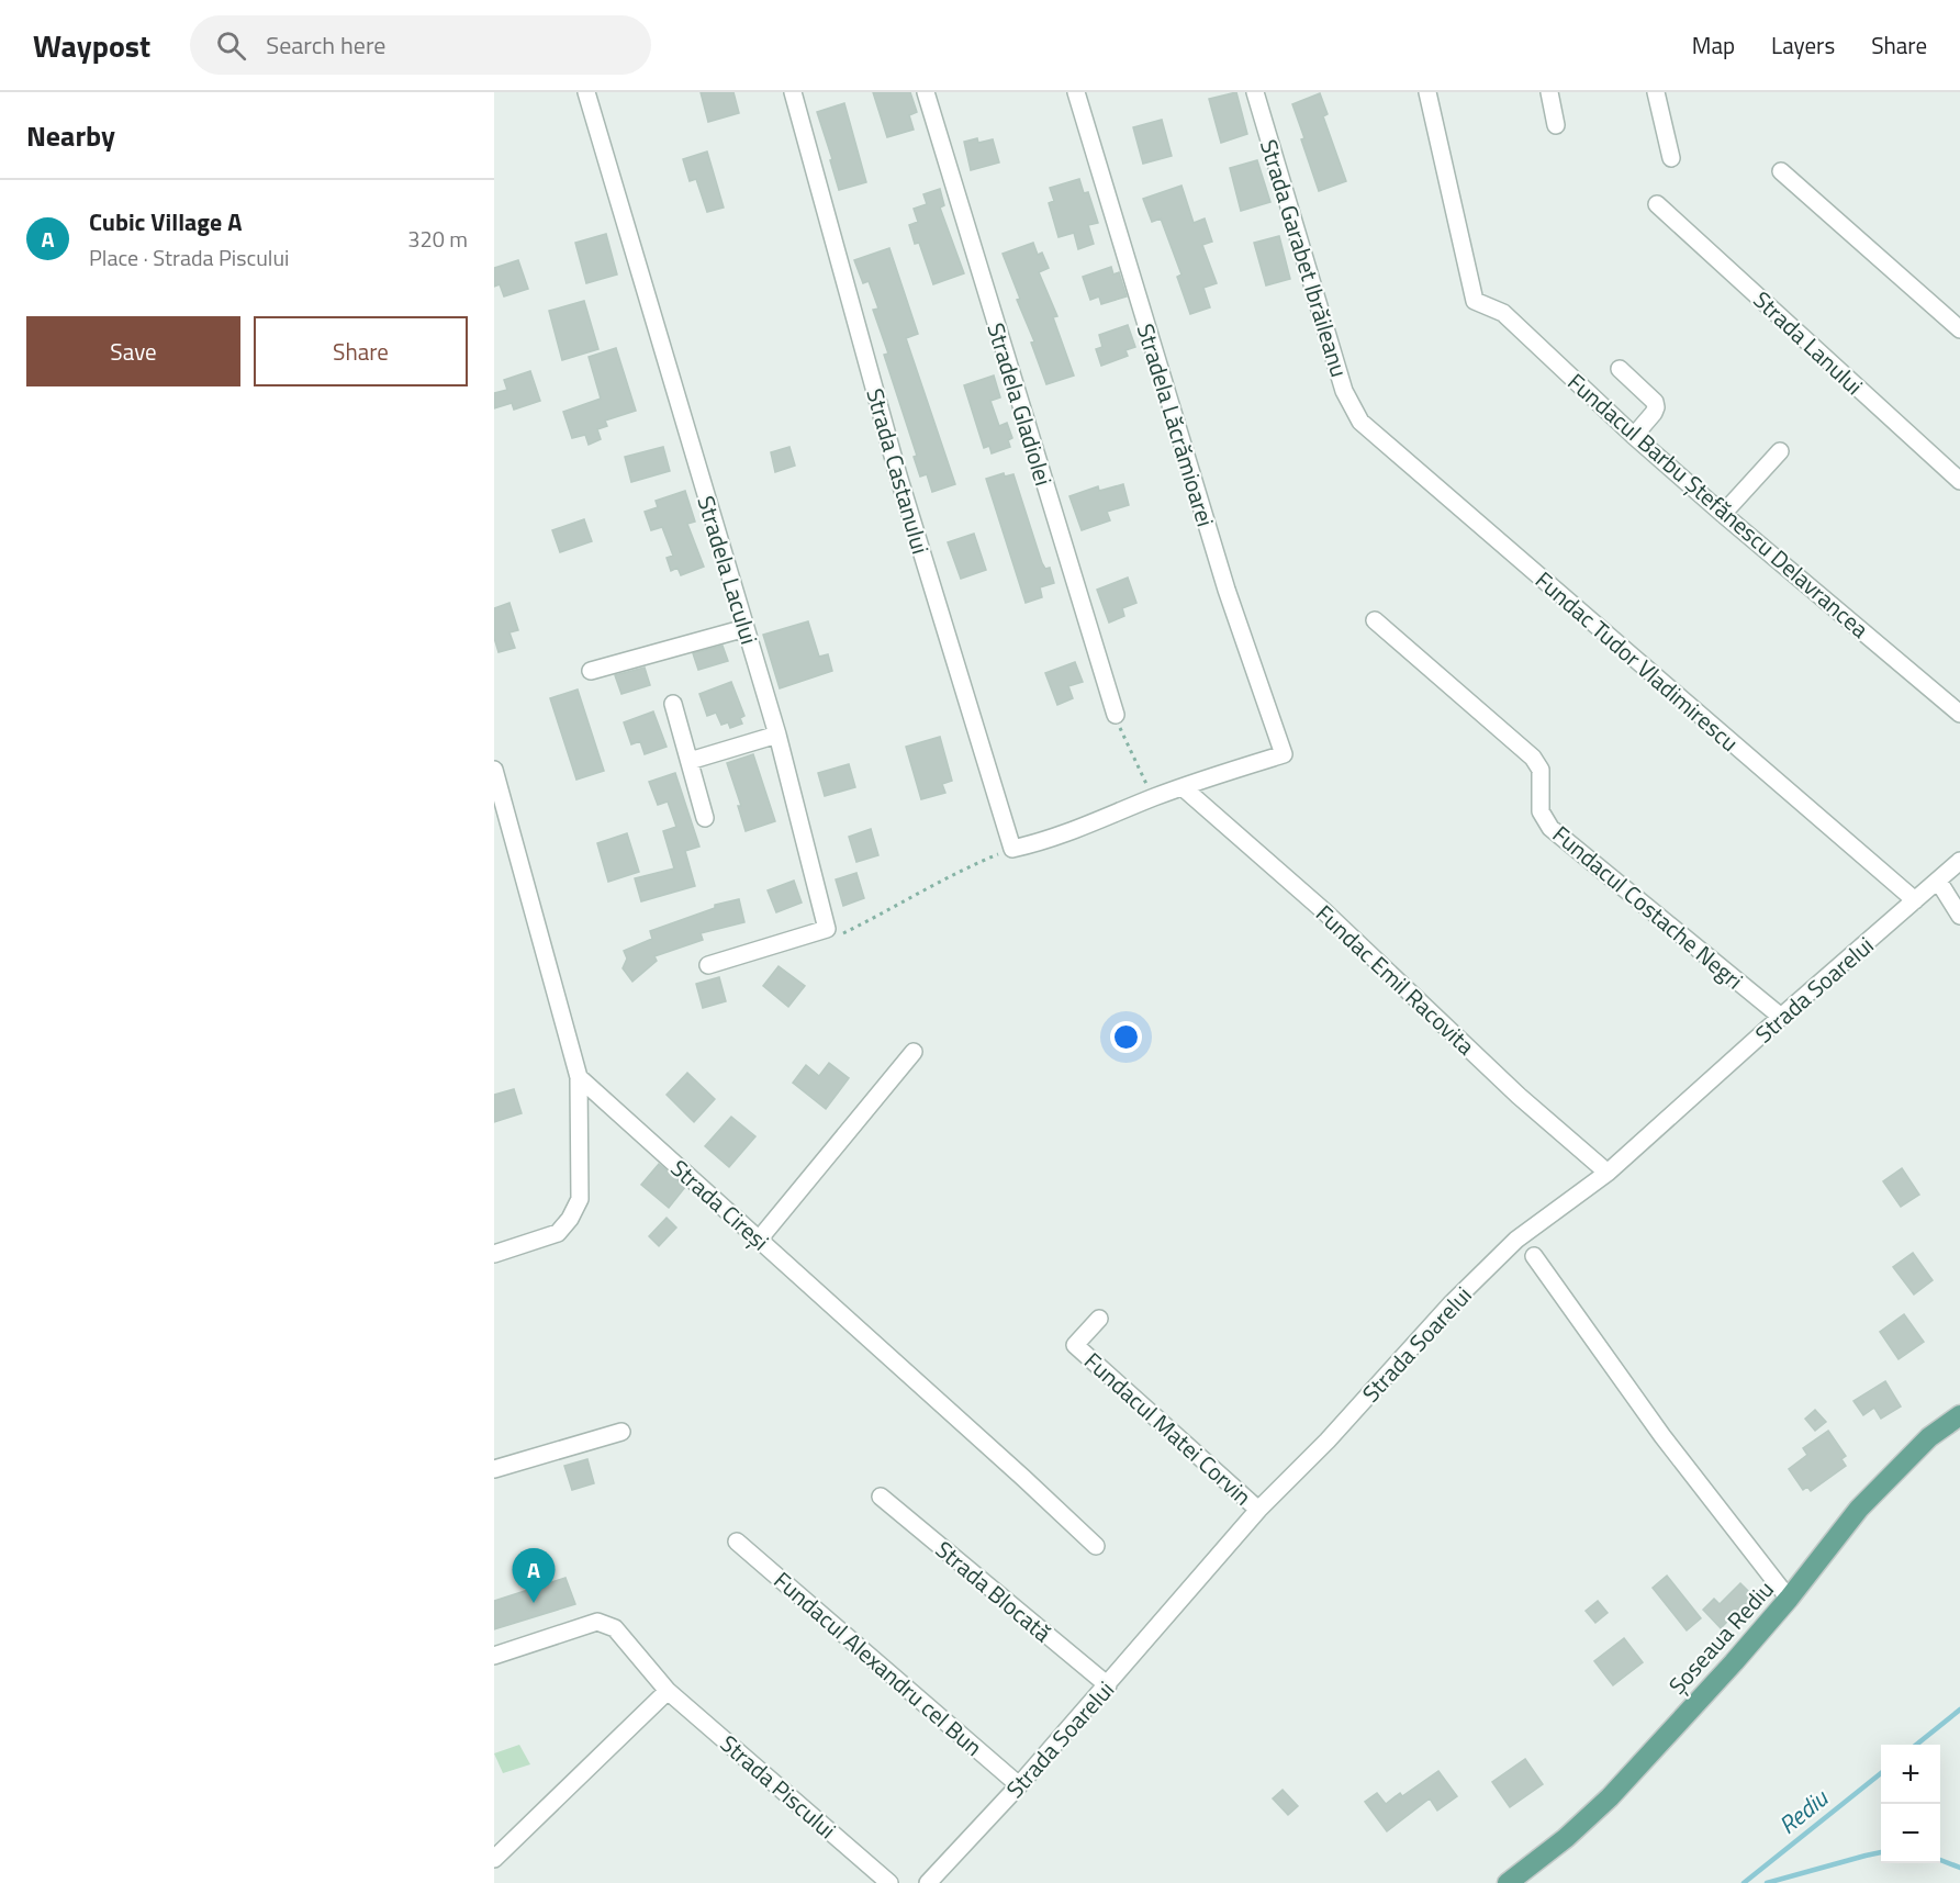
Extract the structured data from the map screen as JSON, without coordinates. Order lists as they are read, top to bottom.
{
  "streets": {
    "main road": ["Șoseaua Rediu"],
    "street": [
      "Strada Garabet Ibrăileanu",
      "Strada Lanului",
      "Stradela Gladiolei",
      "Stradela Lăcrămioarei",
      "Strada Castanului",
      "Fundacul Barbu Ștefănescu Delavrancea",
      "Stradela Lacului",
      "Fundac Tudor Vladimirescu",
      "Fundacul Costache Negri",
      "Fundac Emil Racovita",
      "Strada Soarelui",
      "Strada Cireși",
      "Fundacul Matei Corvin",
      "Strada Blocată",
      "Fundacul Alexandru cel Bun",
      "Strada Piscului"
    ]
  },
  "crossings": [
    ["Strada Garabet Ibrăileanu", "Fundac Tudor Vladimirescu"],
    ["Stradela Lăcrămioarei", "Fundac Emil Racovita"],
    ["Fundac Tudor Vladimirescu", "Strada Soarelui"],
    ["Fundacul Costache Negri", "Strada Soarelui"],
    ["Fundac Emil Racovita", "Strada Soarelui"],
    ["Strada Soarelui", "Fundacul Matei Corvin"],
    ["Strada Soarelui", "Strada Blocată"],
    ["Strada Soarelui", "Fundacul Alexandru cel Bun"]
  ],
  "water": ["Rediu"],
  "page": {
    "header": "Waypost",
    "search": "Search here",
    "nav": ["Map", "Layers", "Share"],
    "heading": "Nearby",
    "list": [
      {
        "mark": "A",
        "name": "Cubic Village A",
        "note": "Place · Strada Piscului",
        "value": "320 m"
      }
    ],
    "buttons": ["Save", "Share"],
    "pins": "A",
    "map_buttons": ["+", "−"]
  }
}
